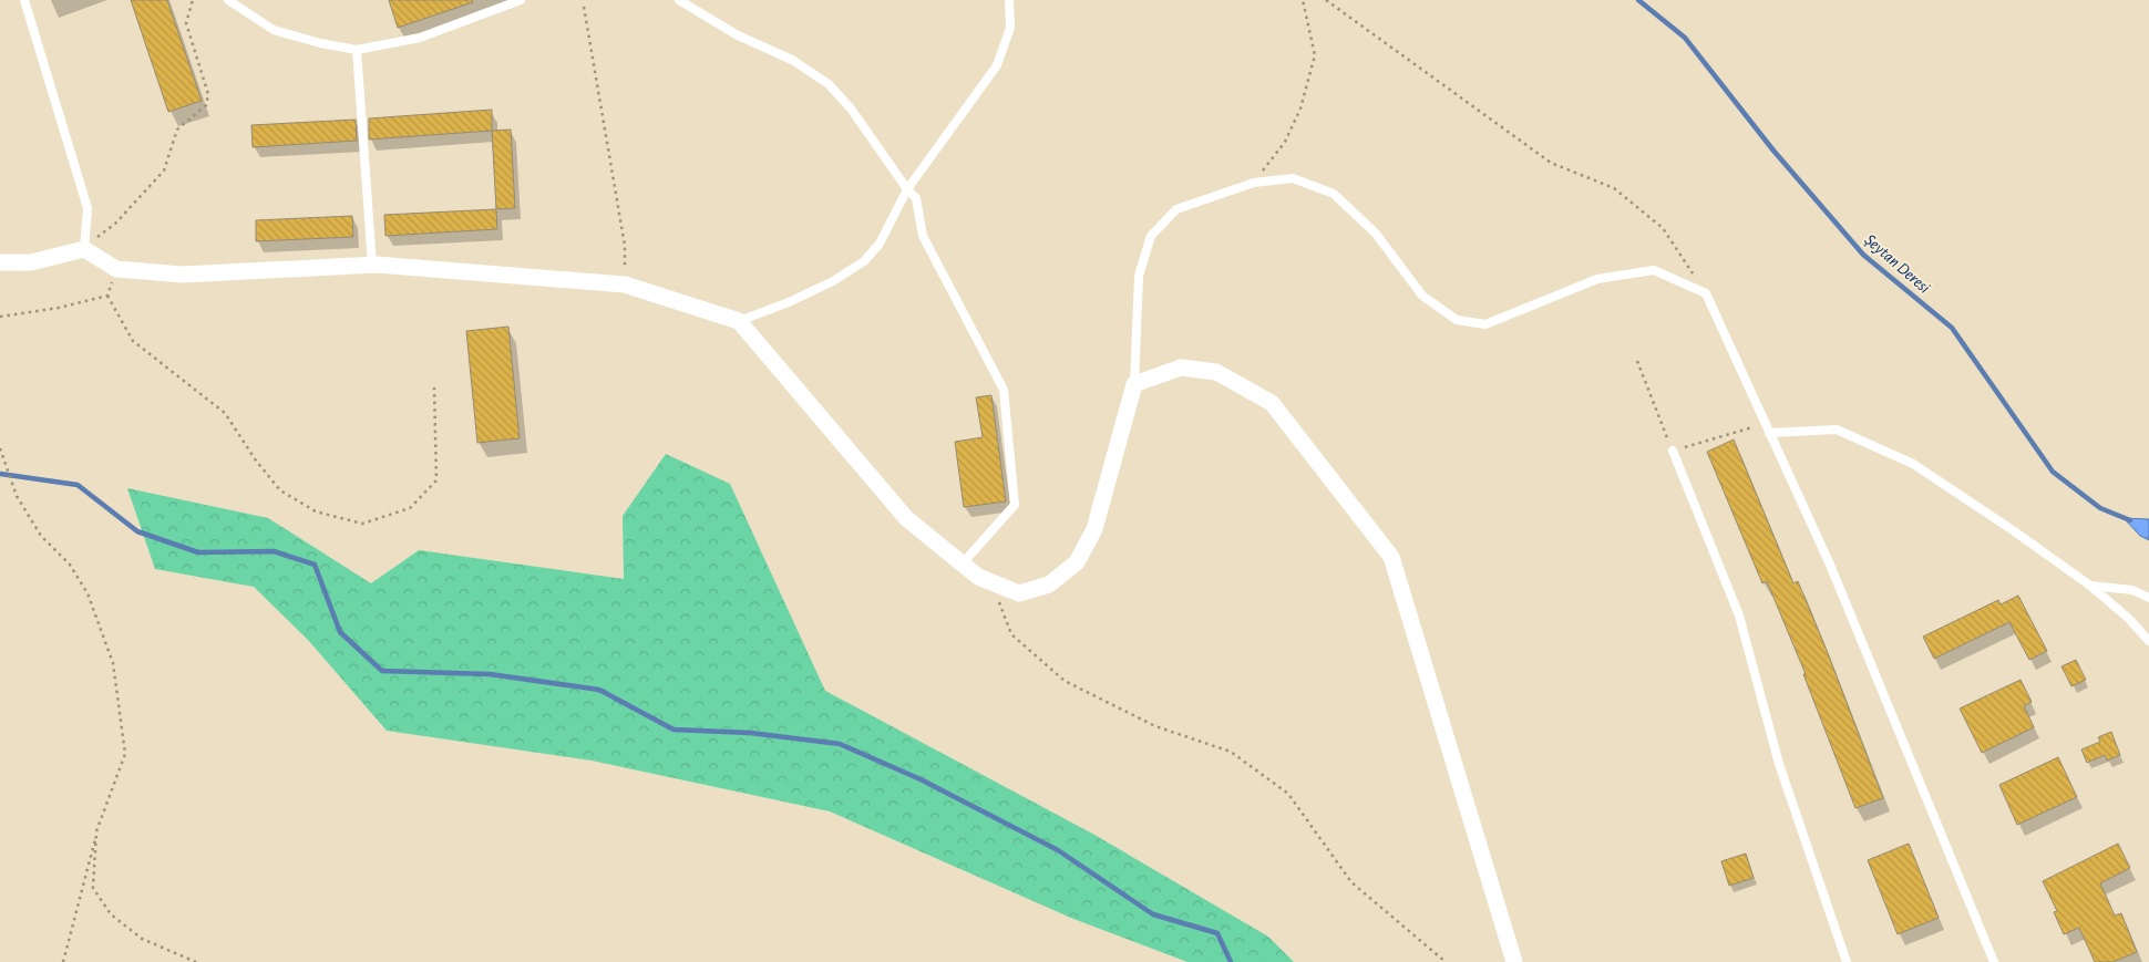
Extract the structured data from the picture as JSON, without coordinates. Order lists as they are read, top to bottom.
{
  "water": ["Şeytan Deresi"]
}
